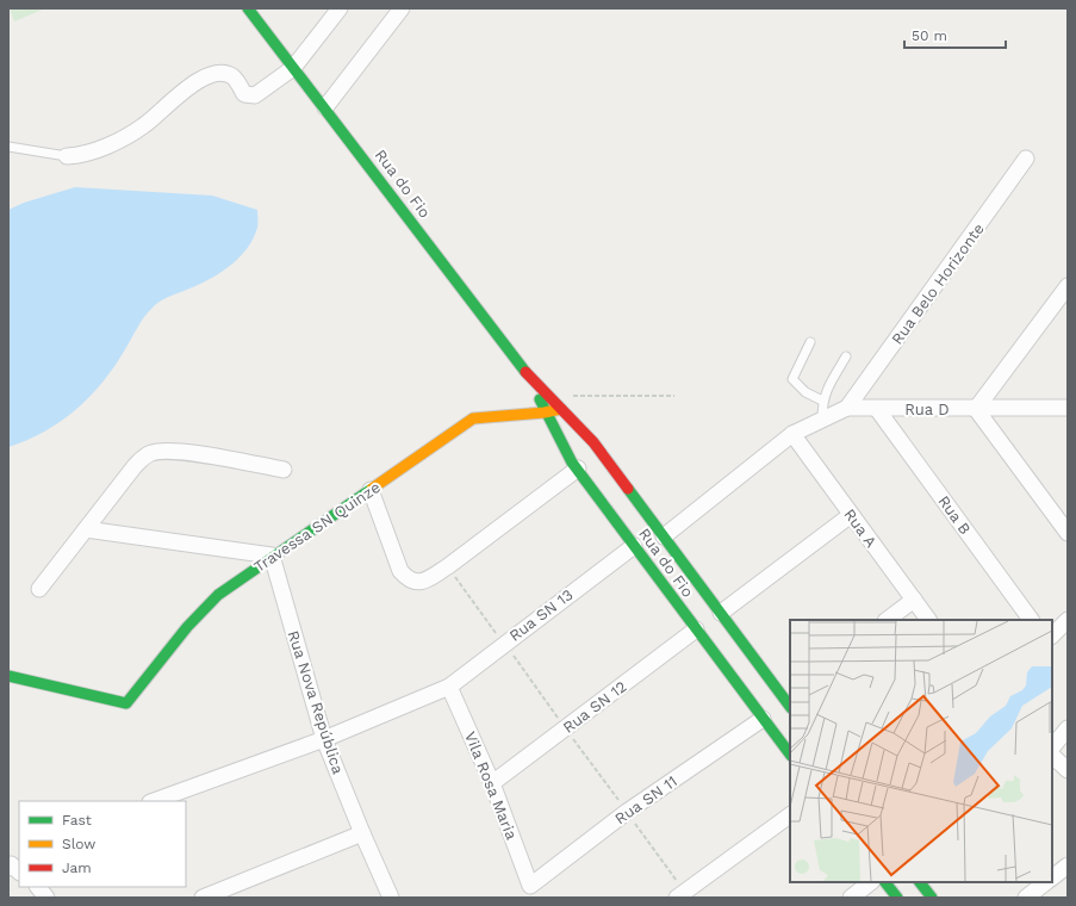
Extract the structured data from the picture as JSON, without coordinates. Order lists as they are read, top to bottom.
{
  "streets": {
    "street": [
      "Rua do Fio",
      "Rua Belo Horizonte",
      "Rua D",
      "Rua B",
      "Travessa SN Quinze",
      "Rua A",
      "Rua SN 13",
      "Rua Nova República",
      "Rua SN 12",
      "Vila Rosa Maria",
      "Rua SN 11"
    ]
  },
  "crossings": [
    ["Rua do Fio", "Travessa SN Quinze"],
    ["Rua do Fio", "Rua SN 13"],
    ["Rua do Fio", "Rua SN 12"],
    ["Rua do Fio", "Rua SN 11"],
    ["Rua Belo Horizonte", "Rua D"],
    ["Rua D", "Rua B"],
    ["Rua D", "Rua A"],
    ["Travessa SN Quinze", "Rua Nova República"],
    ["Rua SN 13", "Rua Nova República"],
    ["Rua SN 13", "Vila Rosa Maria"],
    ["Rua SN 12", "Vila Rosa Maria"],
    ["Vila Rosa Maria", "Rua SN 11"]
  ],
  "legend": ["Fast", "Slow", "Jam"],
  "scale_bar": "50 m"
}
